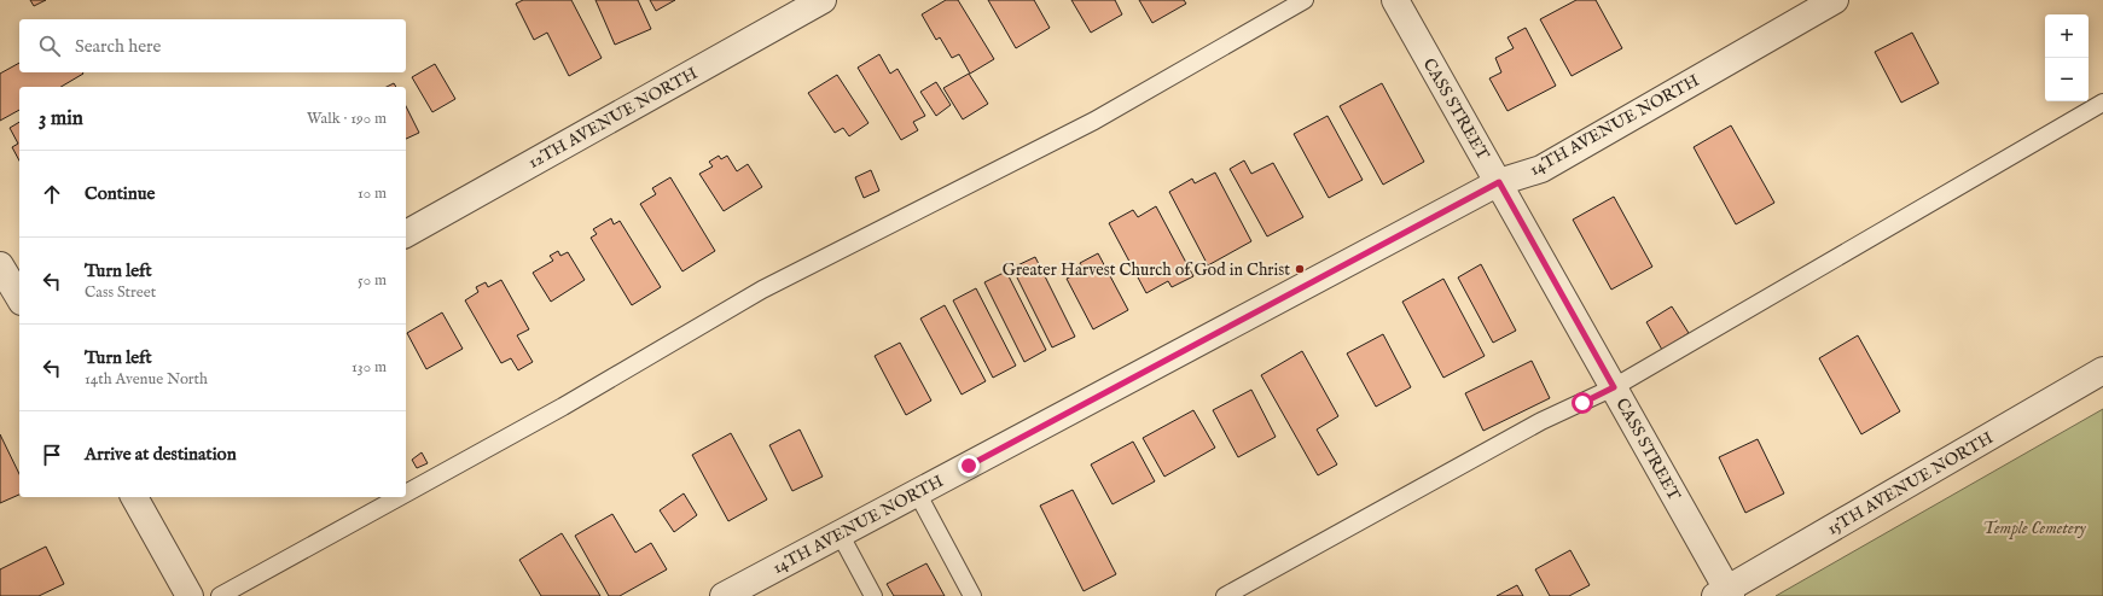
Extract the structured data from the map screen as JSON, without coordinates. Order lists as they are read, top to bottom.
{
  "streets": {
    "street": [
      "CASS STREET",
      "12TH AVENUE NORTH",
      "14TH AVENUE NORTH",
      "15TH AVENUE NORTH"
    ]
  },
  "crossings": [
    ["CASS STREET", "14TH AVENUE NORTH"],
    ["CASS STREET", "15TH AVENUE NORTH"]
  ],
  "parks": ["Temple Cemetery"],
  "places": ["Greater Harvest Church of God in Christ"],
  "page": {
    "map_buttons": ["+", "−"],
    "search": "Search here",
    "heading": ["3 min", "Walk · 190 m"],
    "list": [
      ["Continue", "10 m"],
      ["Turn left", "Cass Street", "50 m"],
      ["Turn left", "14th Avenue North", "130 m"],
      "Arrive at destination"
    ]
  }
}
